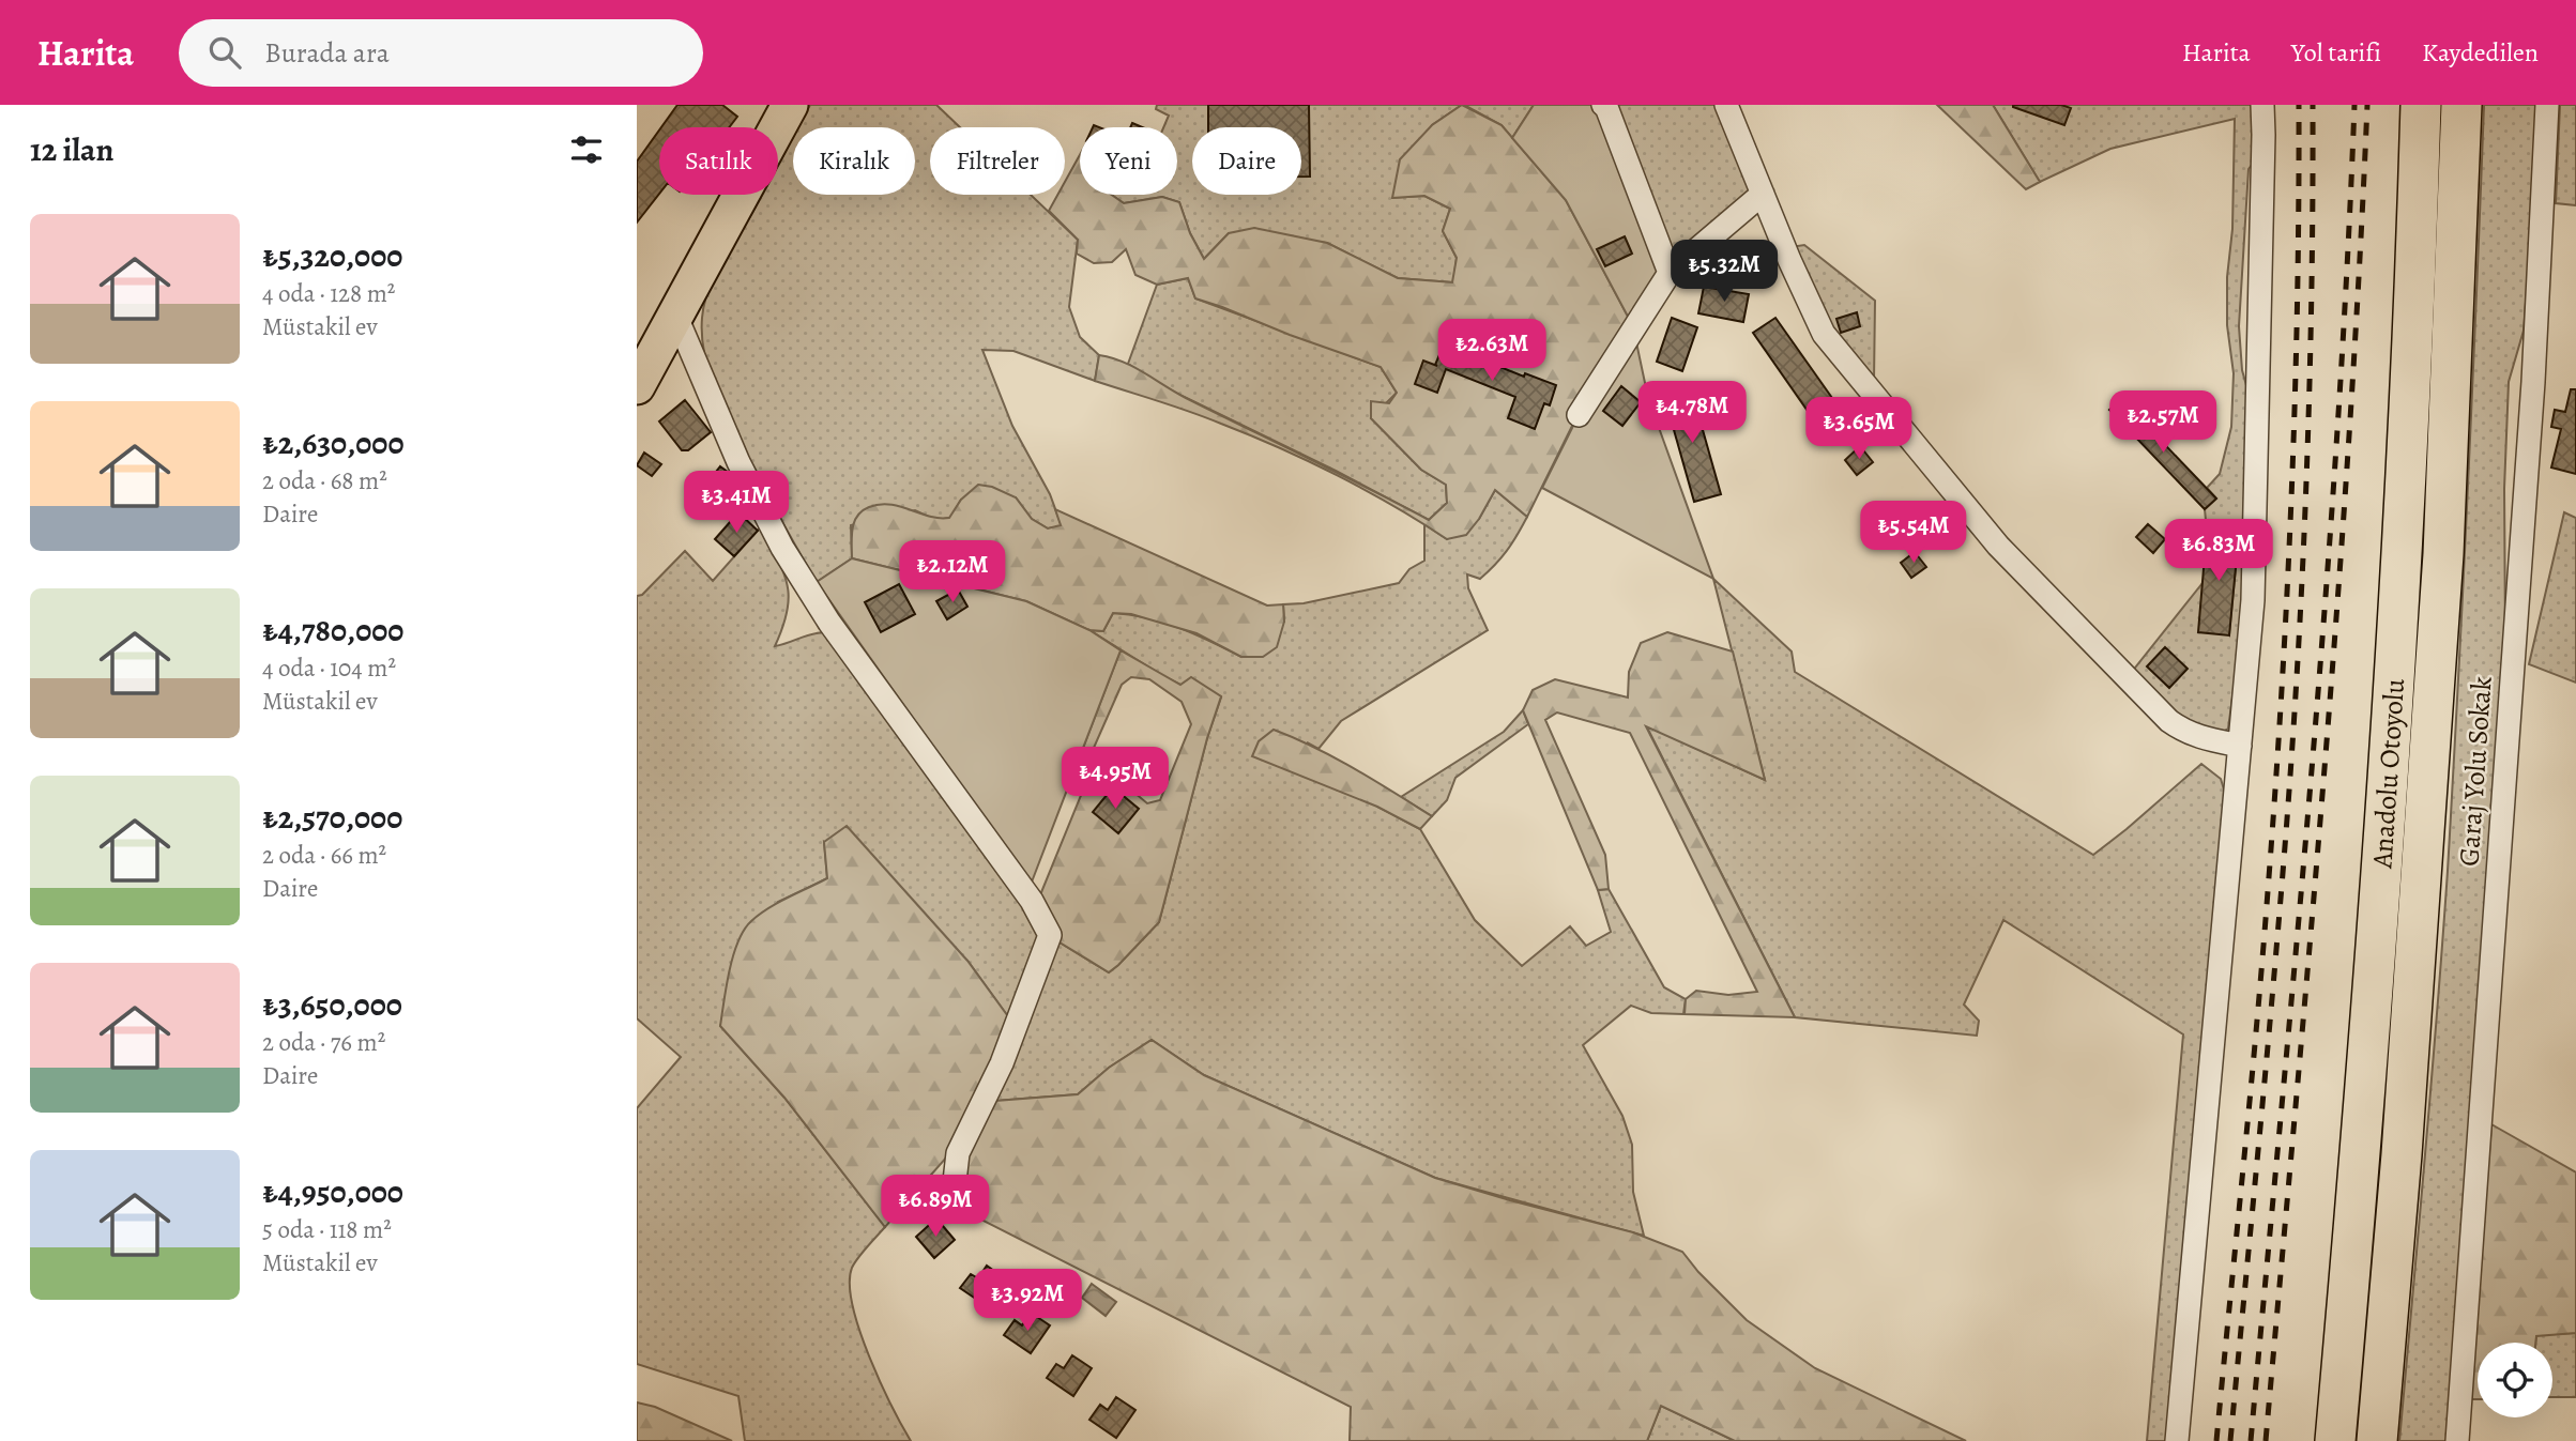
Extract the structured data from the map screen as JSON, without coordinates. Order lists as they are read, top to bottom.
{
  "streets": {
    "highway": ["Anadolu Otoyolu"],
    "street": ["Garaj Yolu Sokak"]
  },
  "page": {
    "header": "Harita",
    "search": "Burada ara",
    "nav": ["Harita", "Yol tarifi", "Kaydedilen"],
    "heading": "12 ilan",
    "chip": [
      "Satılık",
      "Kiralık",
      "Filtreler",
      "Yeni",
      "Daire"
    ],
    "list": [
      {
        "name": "₺5,320,000",
        "note": "4 oda · 128 m² · Müstakil ev"
      },
      {
        "name": "₺2,630,000",
        "note": "2 oda · 68 m² · Daire"
      },
      {
        "name": "₺4,780,000",
        "note": "4 oda · 104 m² · Müstakil ev"
      },
      {
        "name": "₺2,570,000",
        "note": "2 oda · 66 m² · Daire"
      },
      {
        "name": "₺3,650,000",
        "note": "2 oda · 76 m² · Daire"
      },
      {
        "name": "₺4,950,000",
        "note": "5 oda · 118 m² · Müstakil ev"
      }
    ],
    "price": [
      "₺5.32M",
      "₺2.63M",
      "₺4.78M",
      "₺2.57M",
      "₺3.65M",
      "₺3.41M",
      "₺5.54M",
      "₺6.83M",
      "₺2.12M",
      "₺4.95M",
      "₺6.89M",
      "₺3.92M"
    ]
  }
}
